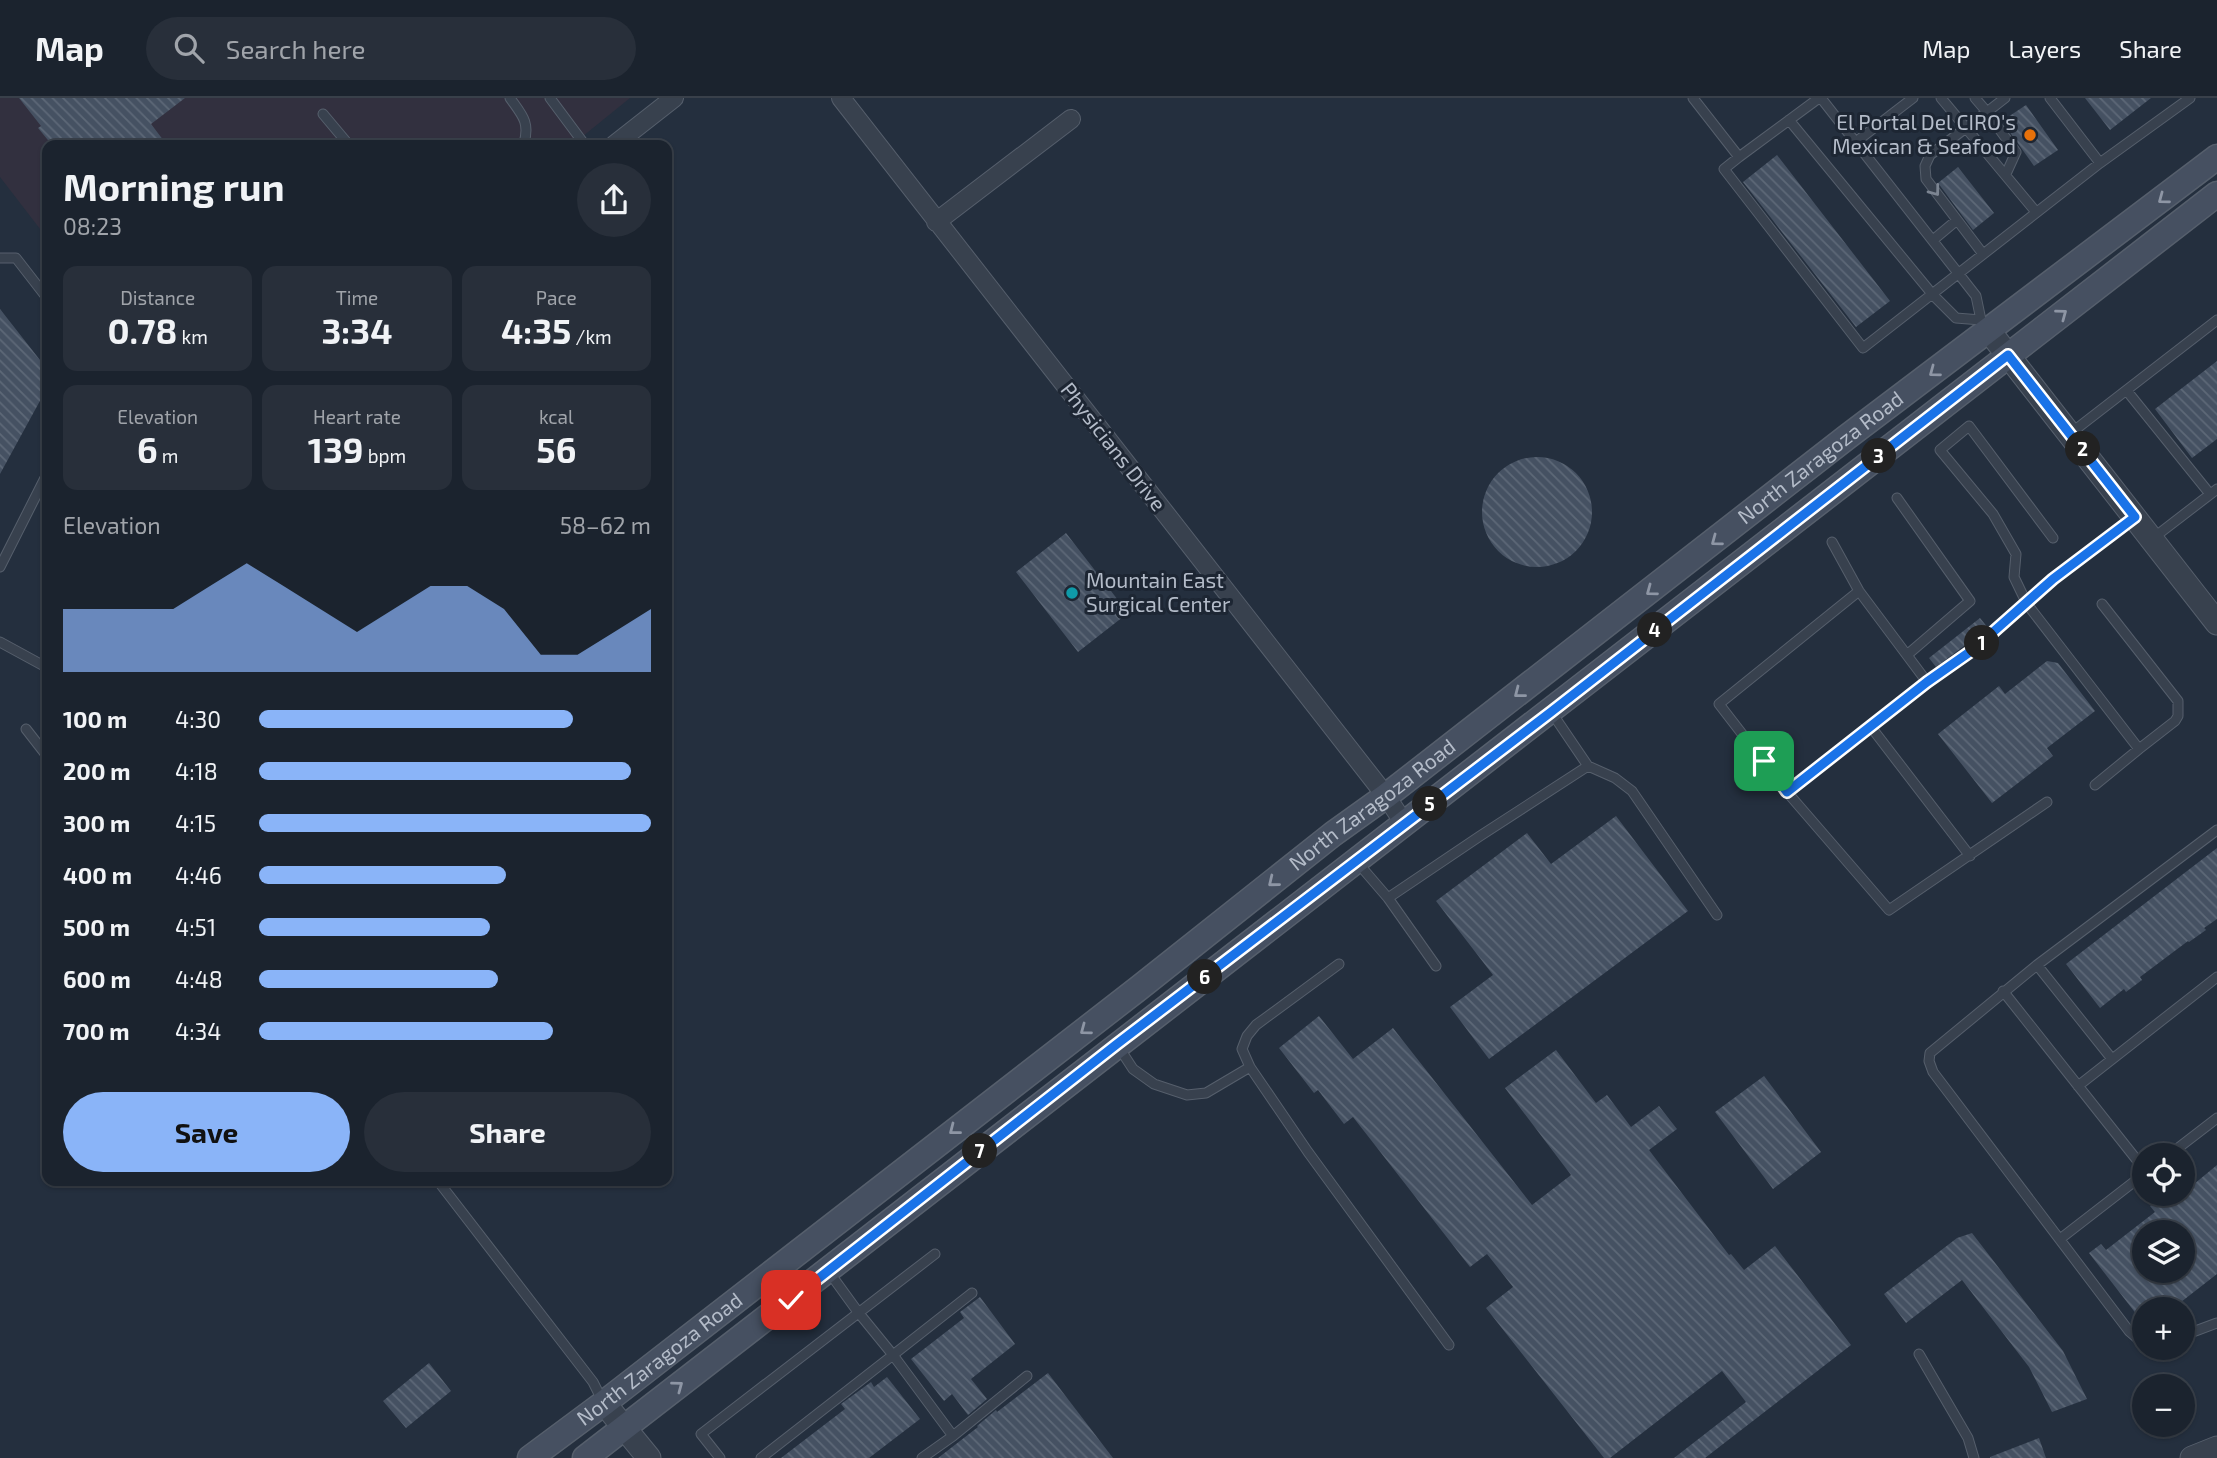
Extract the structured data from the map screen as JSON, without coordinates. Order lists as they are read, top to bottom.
{
  "streets": {
    "main road": ["North Zaragoza Road"],
    "street": ["Physicians Drive"]
  },
  "crossings": [
    ["Physicians Drive", "North Zaragoza Road"]
  ],
  "places": ["El Portal Del CIRO's Mexican & Seafood", "Mountain East Surgical Center"],
  "page": {
    "header": "Map",
    "search": "Search here",
    "nav": ["Map", "Layers", "Share"],
    "heading": ["Morning run", "08:23"],
    "stats": [
      ["Distance", "0.78 km"],
      ["Time", "3:34"],
      ["Pace", "4:35 /km"],
      ["Elevation", "6 m"],
      ["Heart rate", "139 bpm"],
      ["kcal", "56"]
    ],
    "pins": [
      "2",
      "3",
      "4",
      "1",
      "5",
      "6",
      "7"
    ],
    "chart": ["Elevation", "58–62 m"],
    "list": [
      {
        "name": "100 m",
        "note": "4:30"
      },
      {
        "name": "200 m",
        "note": "4:18"
      },
      {
        "name": "300 m",
        "note": "4:15"
      },
      {
        "name": "400 m",
        "note": "4:46"
      },
      {
        "name": "500 m",
        "note": "4:51"
      },
      {
        "name": "600 m",
        "note": "4:48"
      },
      {
        "name": "700 m",
        "note": "4:34"
      }
    ],
    "buttons": ["Save", "Share"],
    "map_buttons": ["+", "−"]
  }
}
